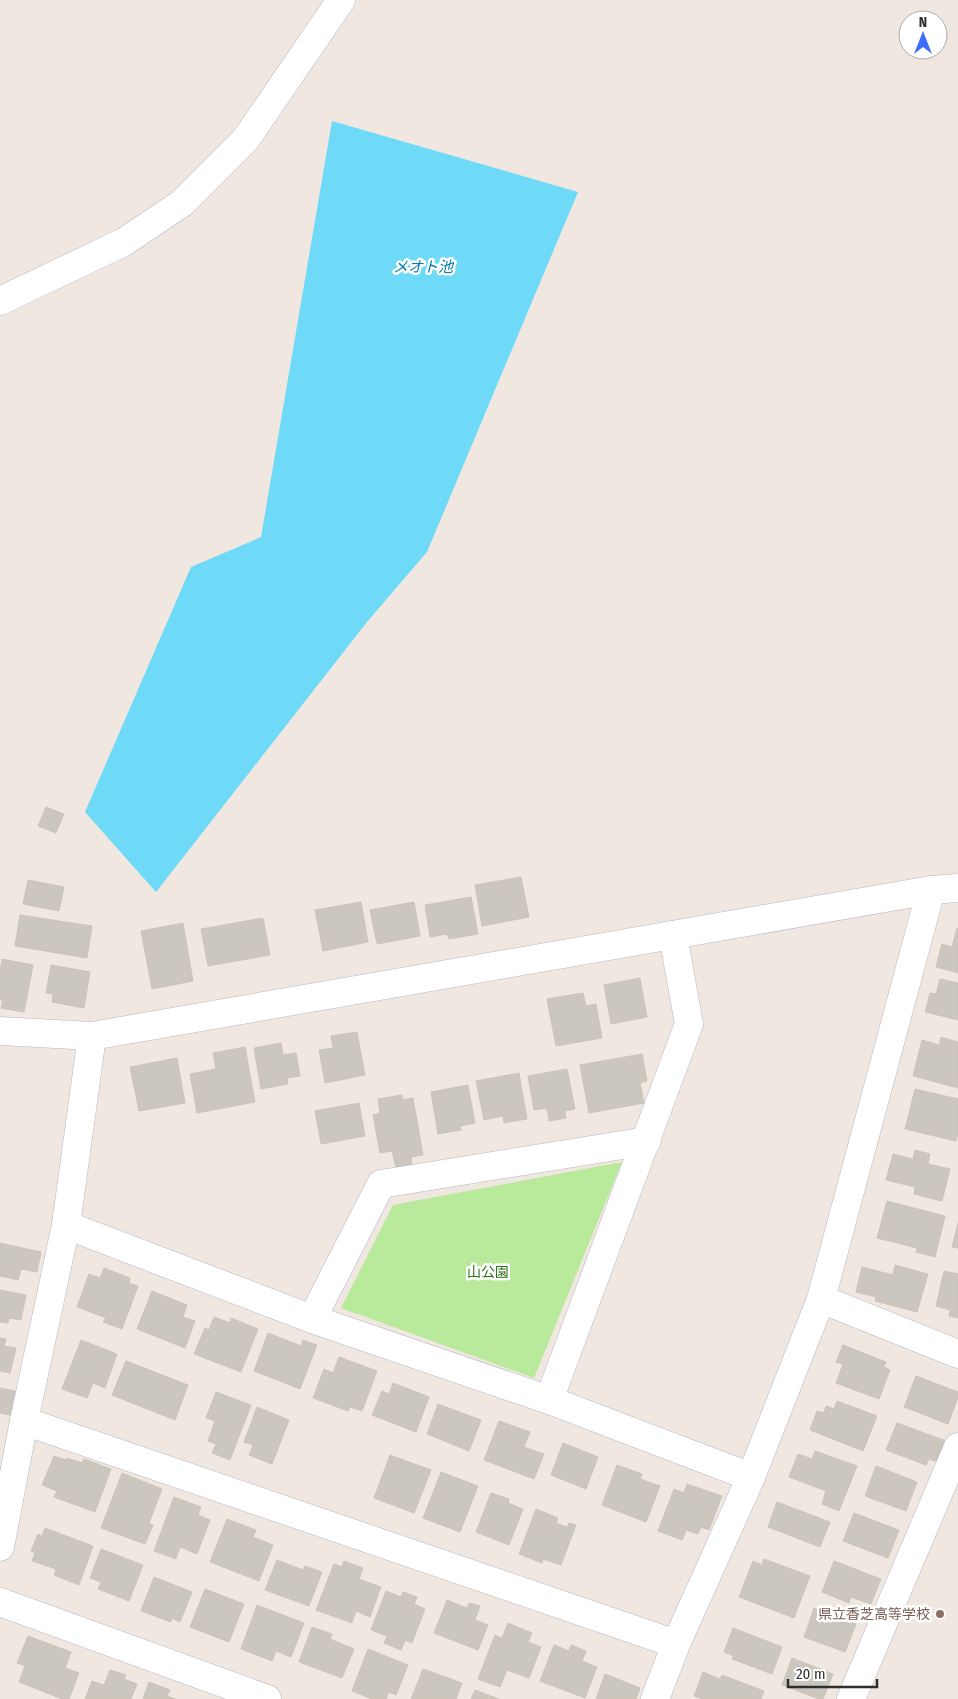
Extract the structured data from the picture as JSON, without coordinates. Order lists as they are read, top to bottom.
{
  "water": ["メオト池"],
  "parks": ["山公園"],
  "places": ["県立香芝高等学校"],
  "scale_bar": "20 m",
  "north": "top"
}
